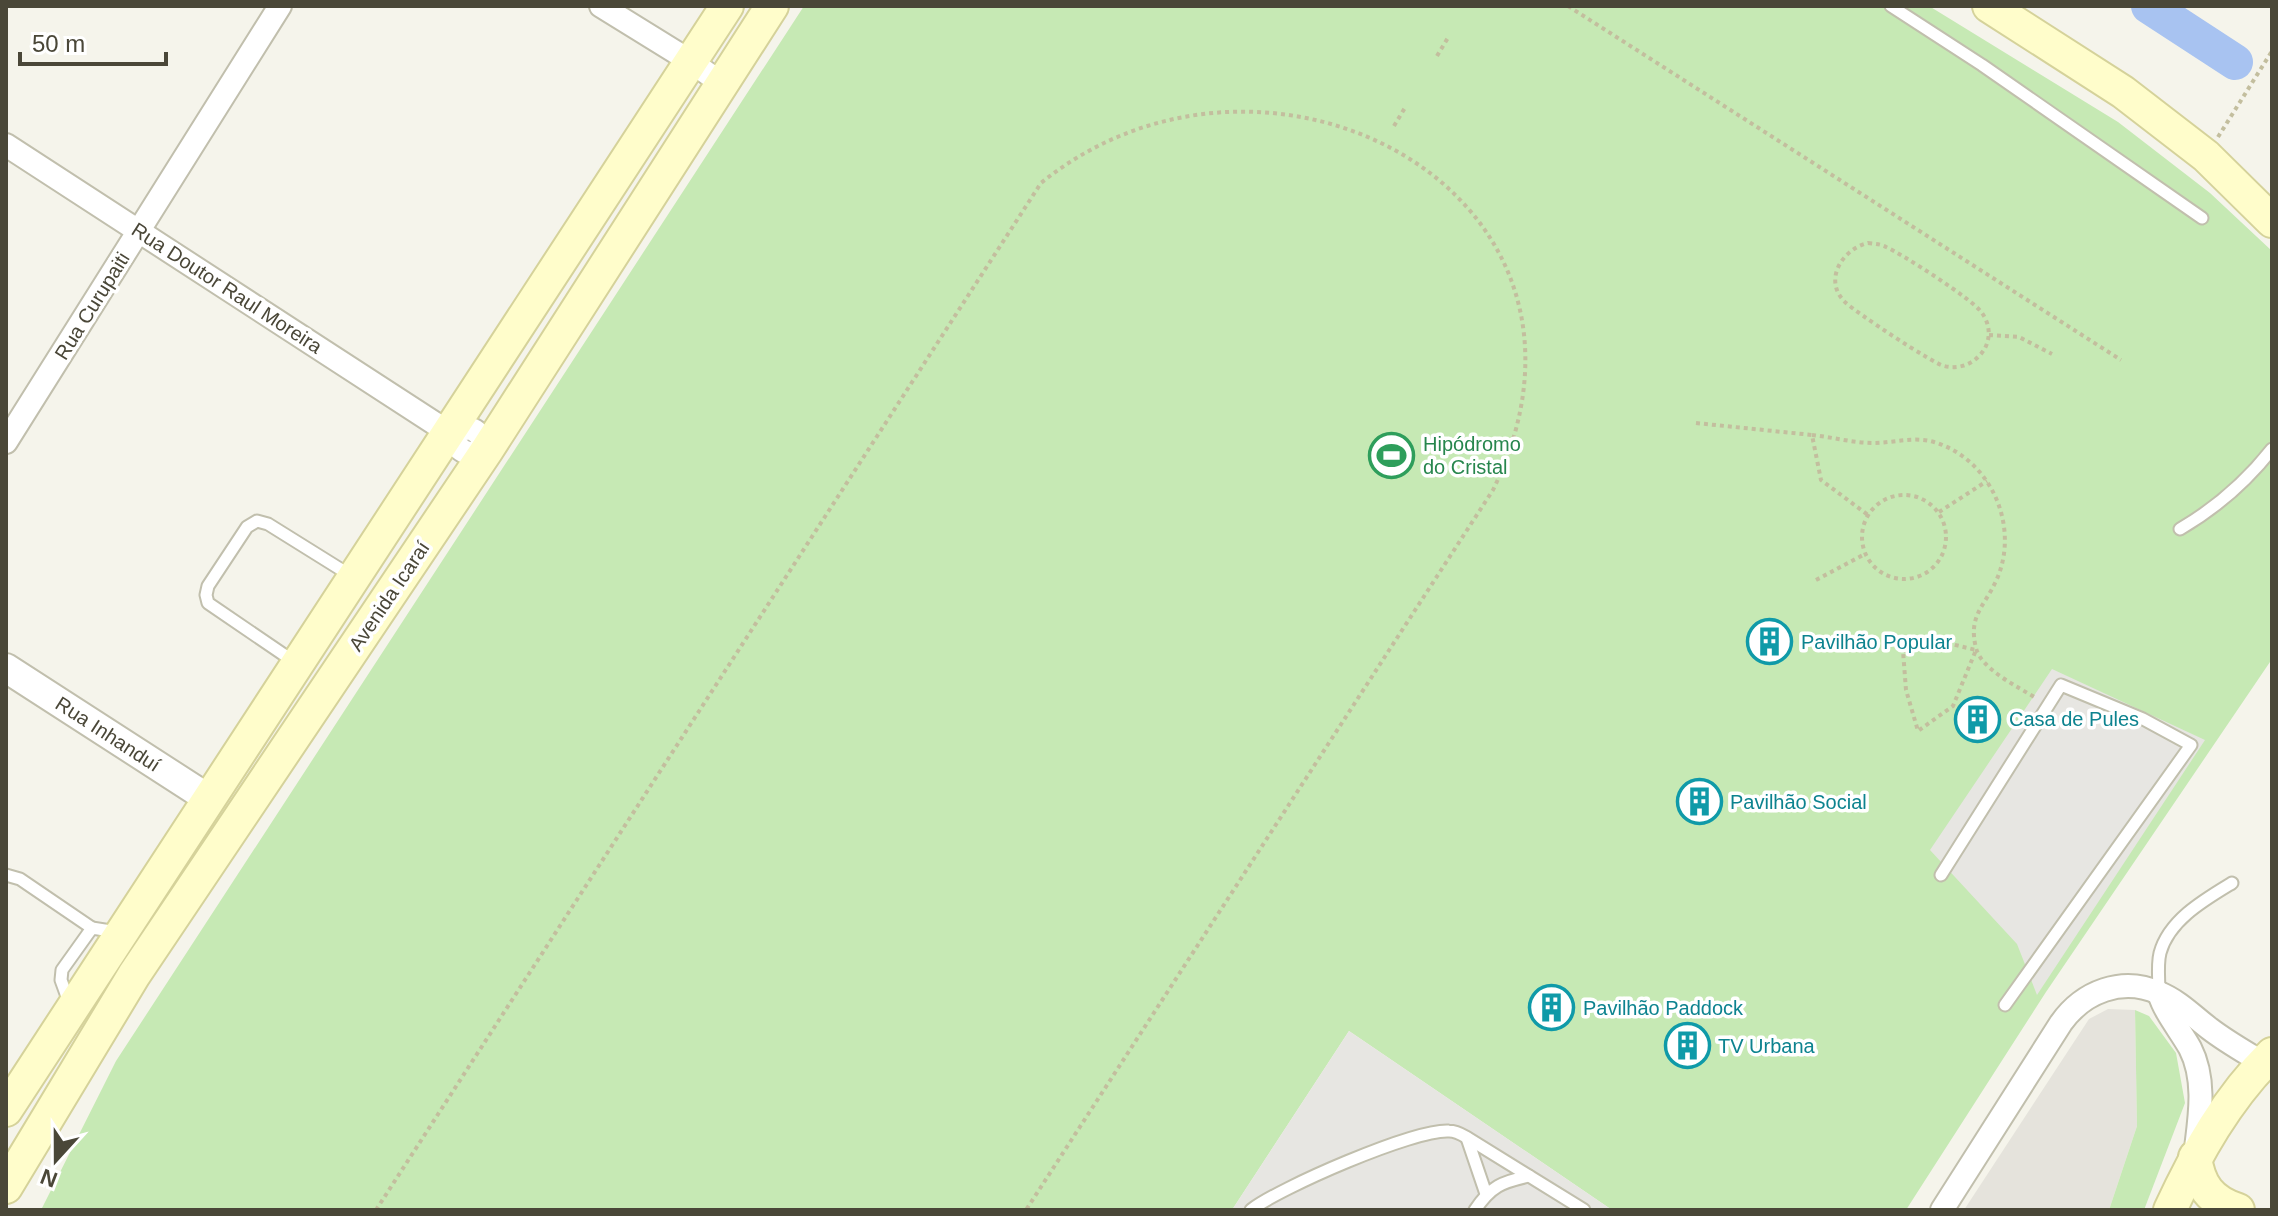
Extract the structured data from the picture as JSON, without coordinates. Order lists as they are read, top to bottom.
{
  "streets": {
    "main road": ["Avenida Icaraí"],
    "street": ["Rua Doutor Raul Moreira", "Rua Curupaiti", "Rua Inhanduí"]
  },
  "crossings": [
    ["Rua Doutor Raul Moreira", "Rua Curupaiti"],
    ["Rua Doutor Raul Moreira", "Avenida Icaraí"],
    ["Avenida Icaraí", "Rua Inhanduí"]
  ],
  "places": {
    "sports": ["Hipódromo do Cristal"],
    "building": [
      "Pavilhão Popular",
      "Casa de Pules",
      "Pavilhão Social",
      "Pavilhão Paddock",
      "TV Urbana"
    ]
  },
  "scale_bar": "50 m",
  "north": "bottom"
}
